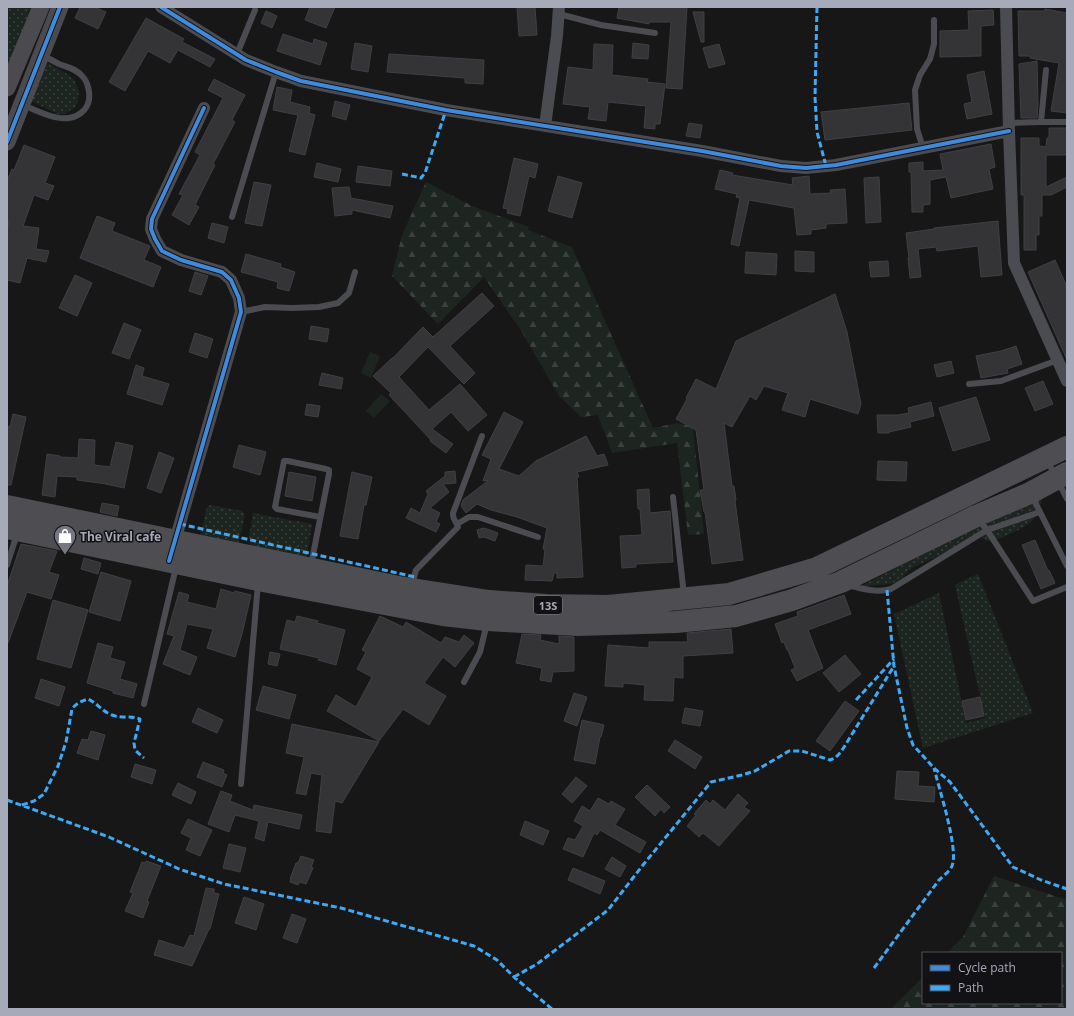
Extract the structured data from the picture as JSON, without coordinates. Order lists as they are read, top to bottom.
{
  "streets": {
    "highway": ["13S"]
  },
  "places": {
    "shop": ["The Viral cafe"]
  },
  "legend": ["Cycle path", "Path"]
}
